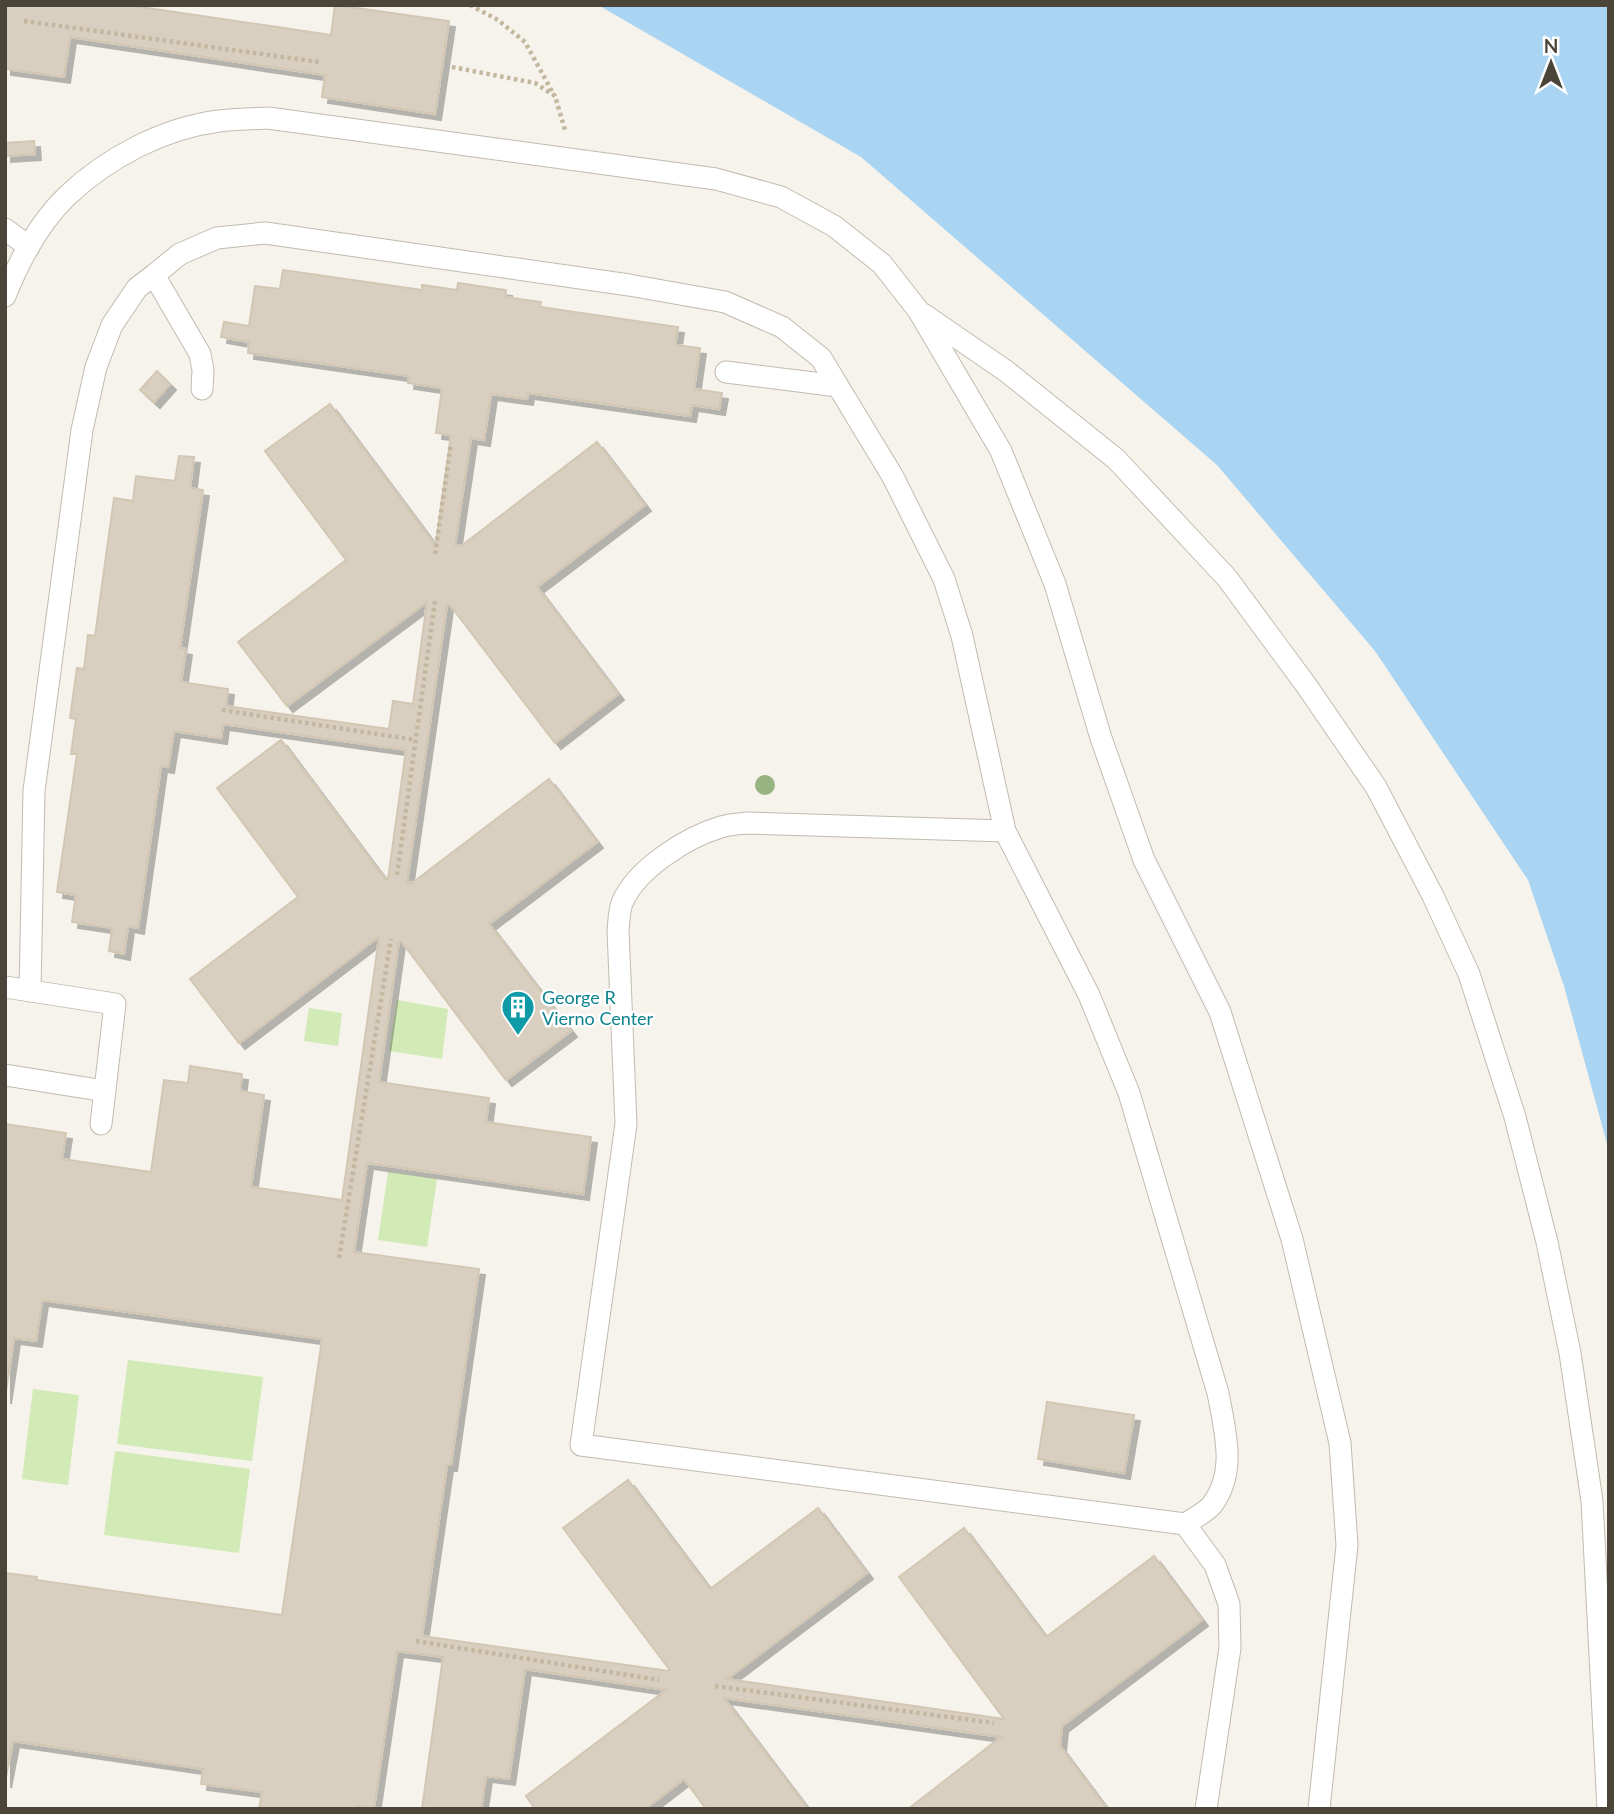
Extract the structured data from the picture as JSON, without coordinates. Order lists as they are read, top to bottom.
{
  "places": {
    "building": ["George R Vierno Center"]
  },
  "north": "top"
}
